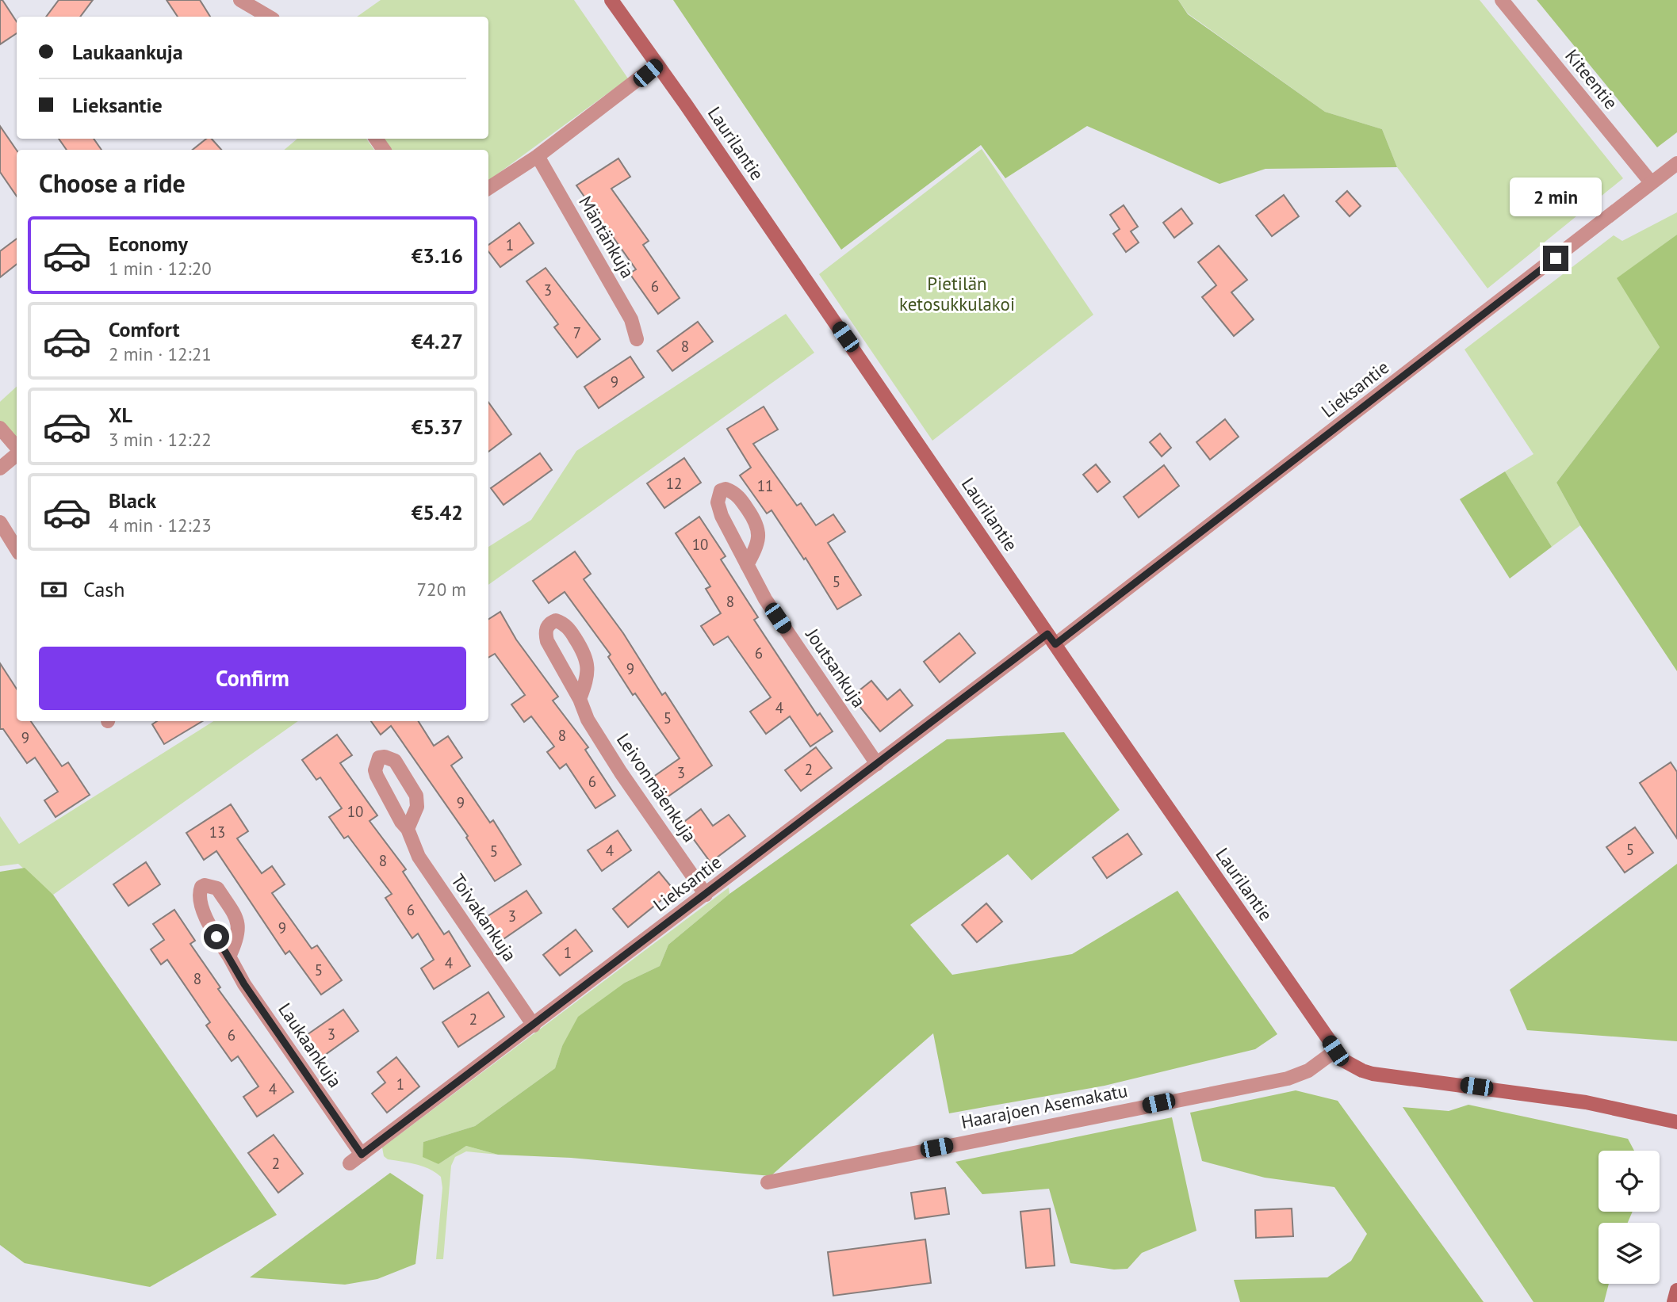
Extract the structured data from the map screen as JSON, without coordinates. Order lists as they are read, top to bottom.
{
  "streets": {
    "street": [
      "Kiteentie",
      "Laurilantie",
      "Mäntänkuja",
      "Lieksantie",
      "Joutsankuja",
      "Leivonmäenkuja",
      "Toivakankuja",
      "Laukaankuja",
      "Haarajoen Asemakatu"
    ]
  },
  "crossings": [
    ["Kiteentie", "Lieksantie"],
    ["Laurilantie", "Lieksantie"],
    ["Laurilantie", "Haarajoen Asemakatu"],
    ["Lieksantie", "Joutsankuja"],
    ["Lieksantie", "Leivonmäenkuja"],
    ["Lieksantie", "Toivakankuja"],
    ["Lieksantie", "Laukaankuja"]
  ],
  "parks": ["Pietilän ketosukkulakoi"],
  "house_numbers": [
    "1",
    "6",
    "3",
    "7",
    "8",
    "9",
    "12",
    "11",
    "10",
    "5",
    "8",
    "6",
    "9",
    "4",
    "5",
    "8",
    "9",
    "2",
    "3",
    "6",
    "9",
    "10",
    "13",
    "5",
    "4",
    "5",
    "8",
    "6",
    "3",
    "9",
    "1",
    "4",
    "5",
    "8",
    "2",
    "3",
    "6",
    "1",
    "4",
    "2"
  ],
  "page": {
    "banner": ["Laukaankuja", "Lieksantie"],
    "heading": "Choose a ride",
    "bubble": "2 min",
    "list": [
      {
        "name": "Economy",
        "note": "1 min · 12:20",
        "value": "€3.16"
      },
      {
        "name": "Comfort",
        "note": "2 min · 12:21",
        "value": "€4.27"
      },
      {
        "name": "XL",
        "note": "3 min · 12:22",
        "value": "€5.37"
      },
      {
        "name": "Black",
        "note": "4 min · 12:23",
        "value": "€5.42"
      }
    ],
    "pay": ["Cash", "720 m"],
    "buttons": "Confirm"
  }
}
